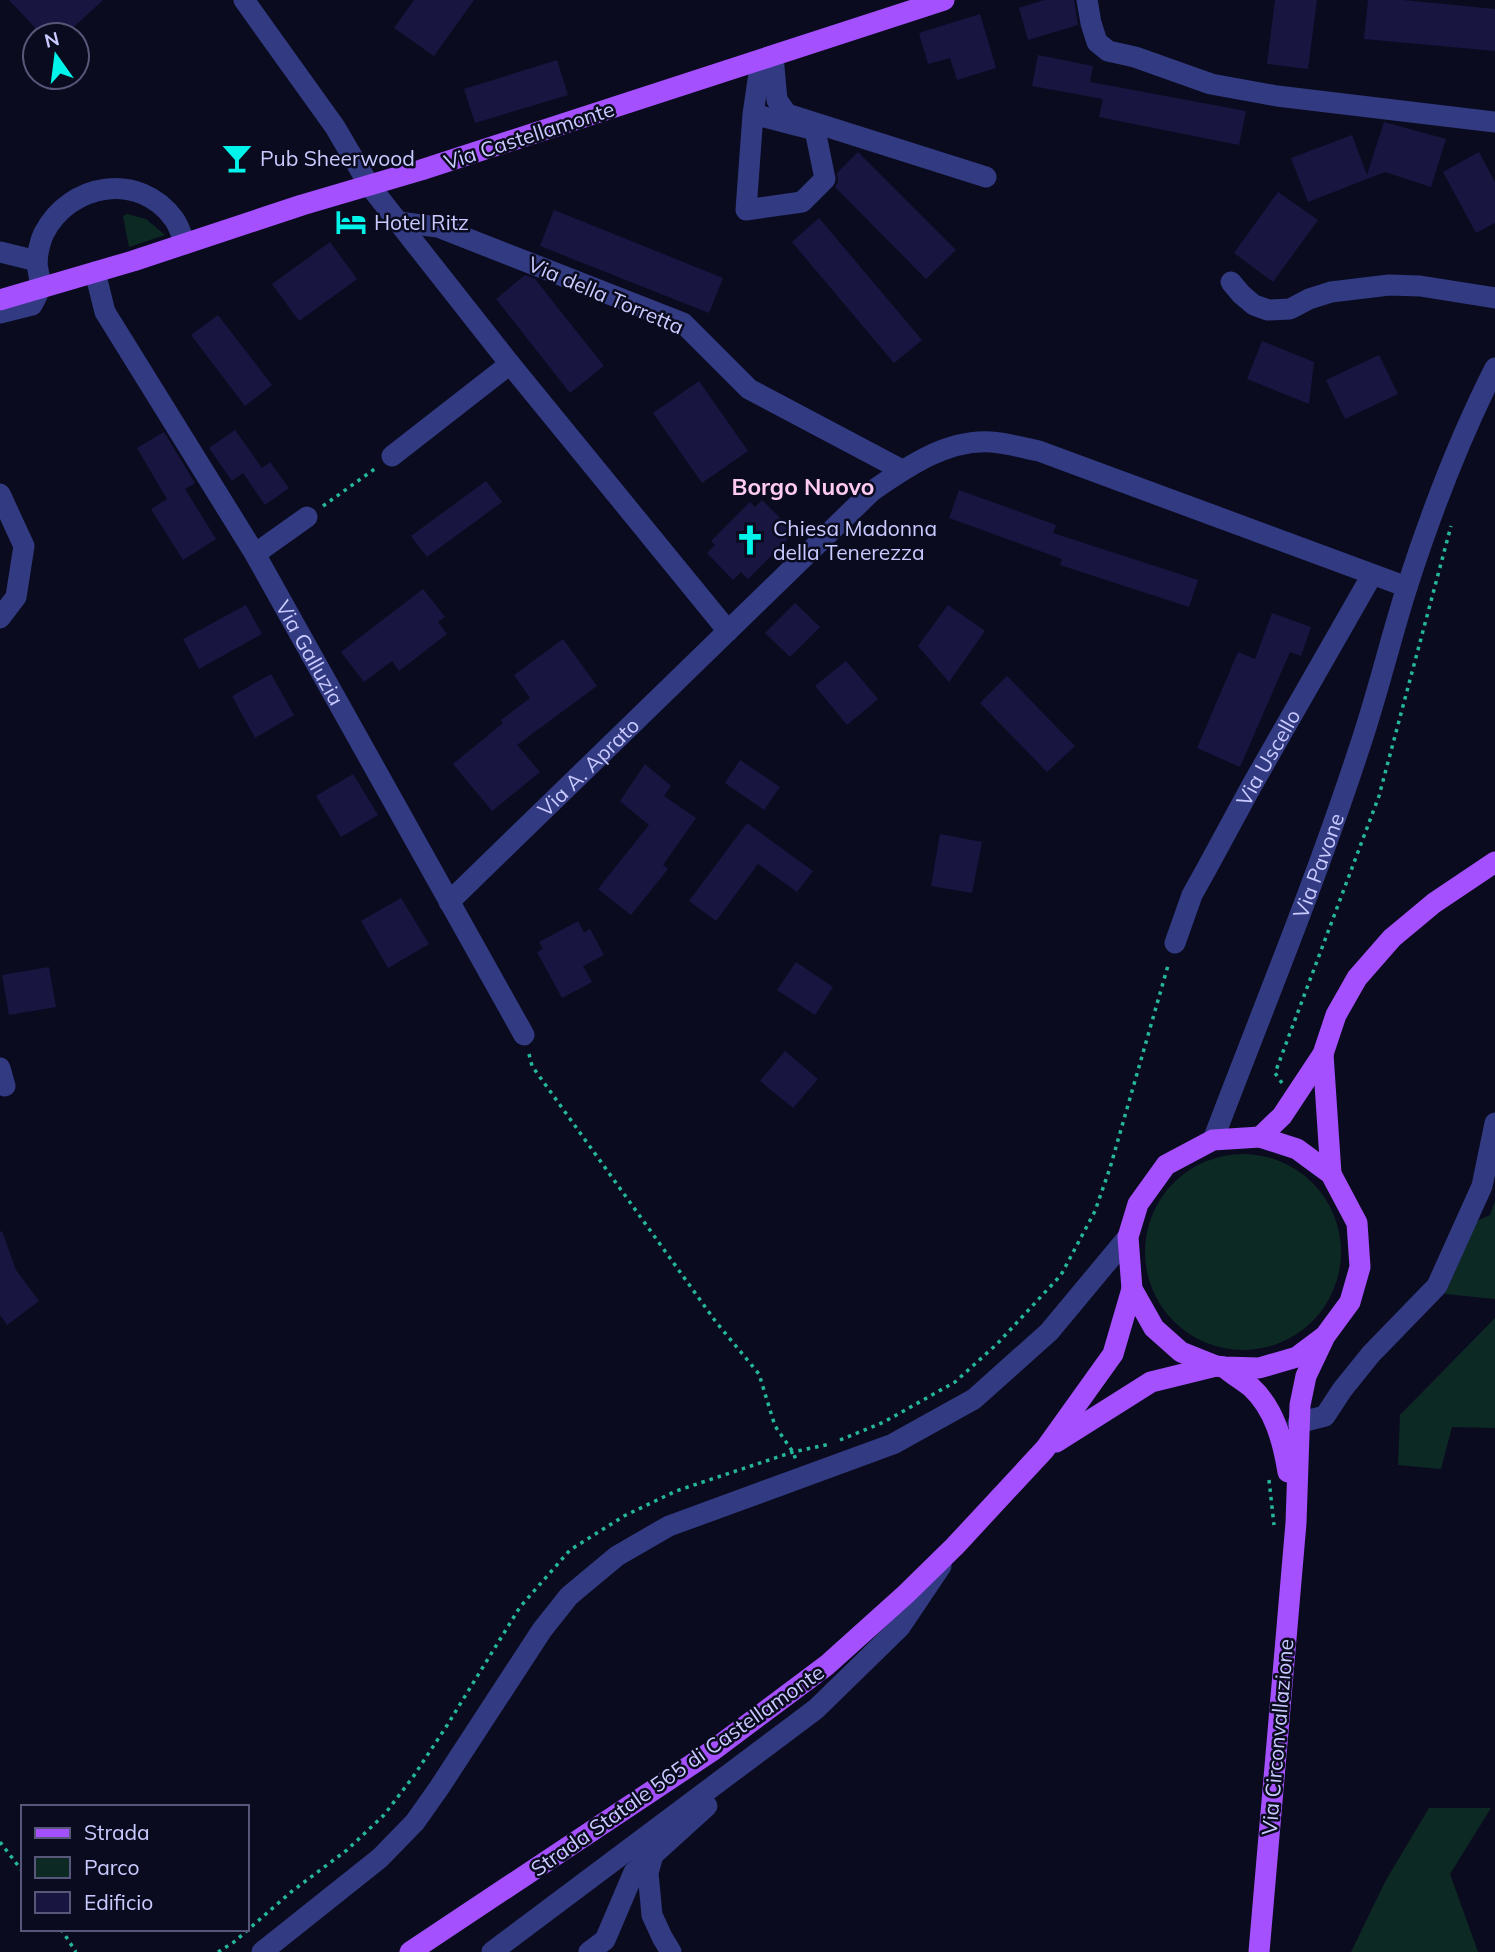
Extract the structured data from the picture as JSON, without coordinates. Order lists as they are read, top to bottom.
{
  "streets": {
    "main road": ["Via Castellamonte", "Via Circonvallazione", "Strada Statale 565 di Castellamonte"],
    "street": [
      "Via della Torretta",
      "Via Galluzia",
      "Via Uscello",
      "Via A. Aprato",
      "Via Pavone"
    ]
  },
  "crossings": [
    ["Via Castellamonte", "Via Galluzia"],
    ["Via della Torretta", "Via A. Aprato"],
    ["Via Galluzia", "Via A. Aprato"],
    ["Via Pavone", "Strada Statale 565 di Castellamonte"]
  ],
  "districts": ["Borgo Nuovo"],
  "places": {
    "bar": ["Pub Sheerwood"],
    "hotel": ["Hotel Ritz"],
    "church": ["Chiesa Madonna della Tenerezza"]
  },
  "legend": ["Strada", "Parco", "Edificio"],
  "north": "top"
}
